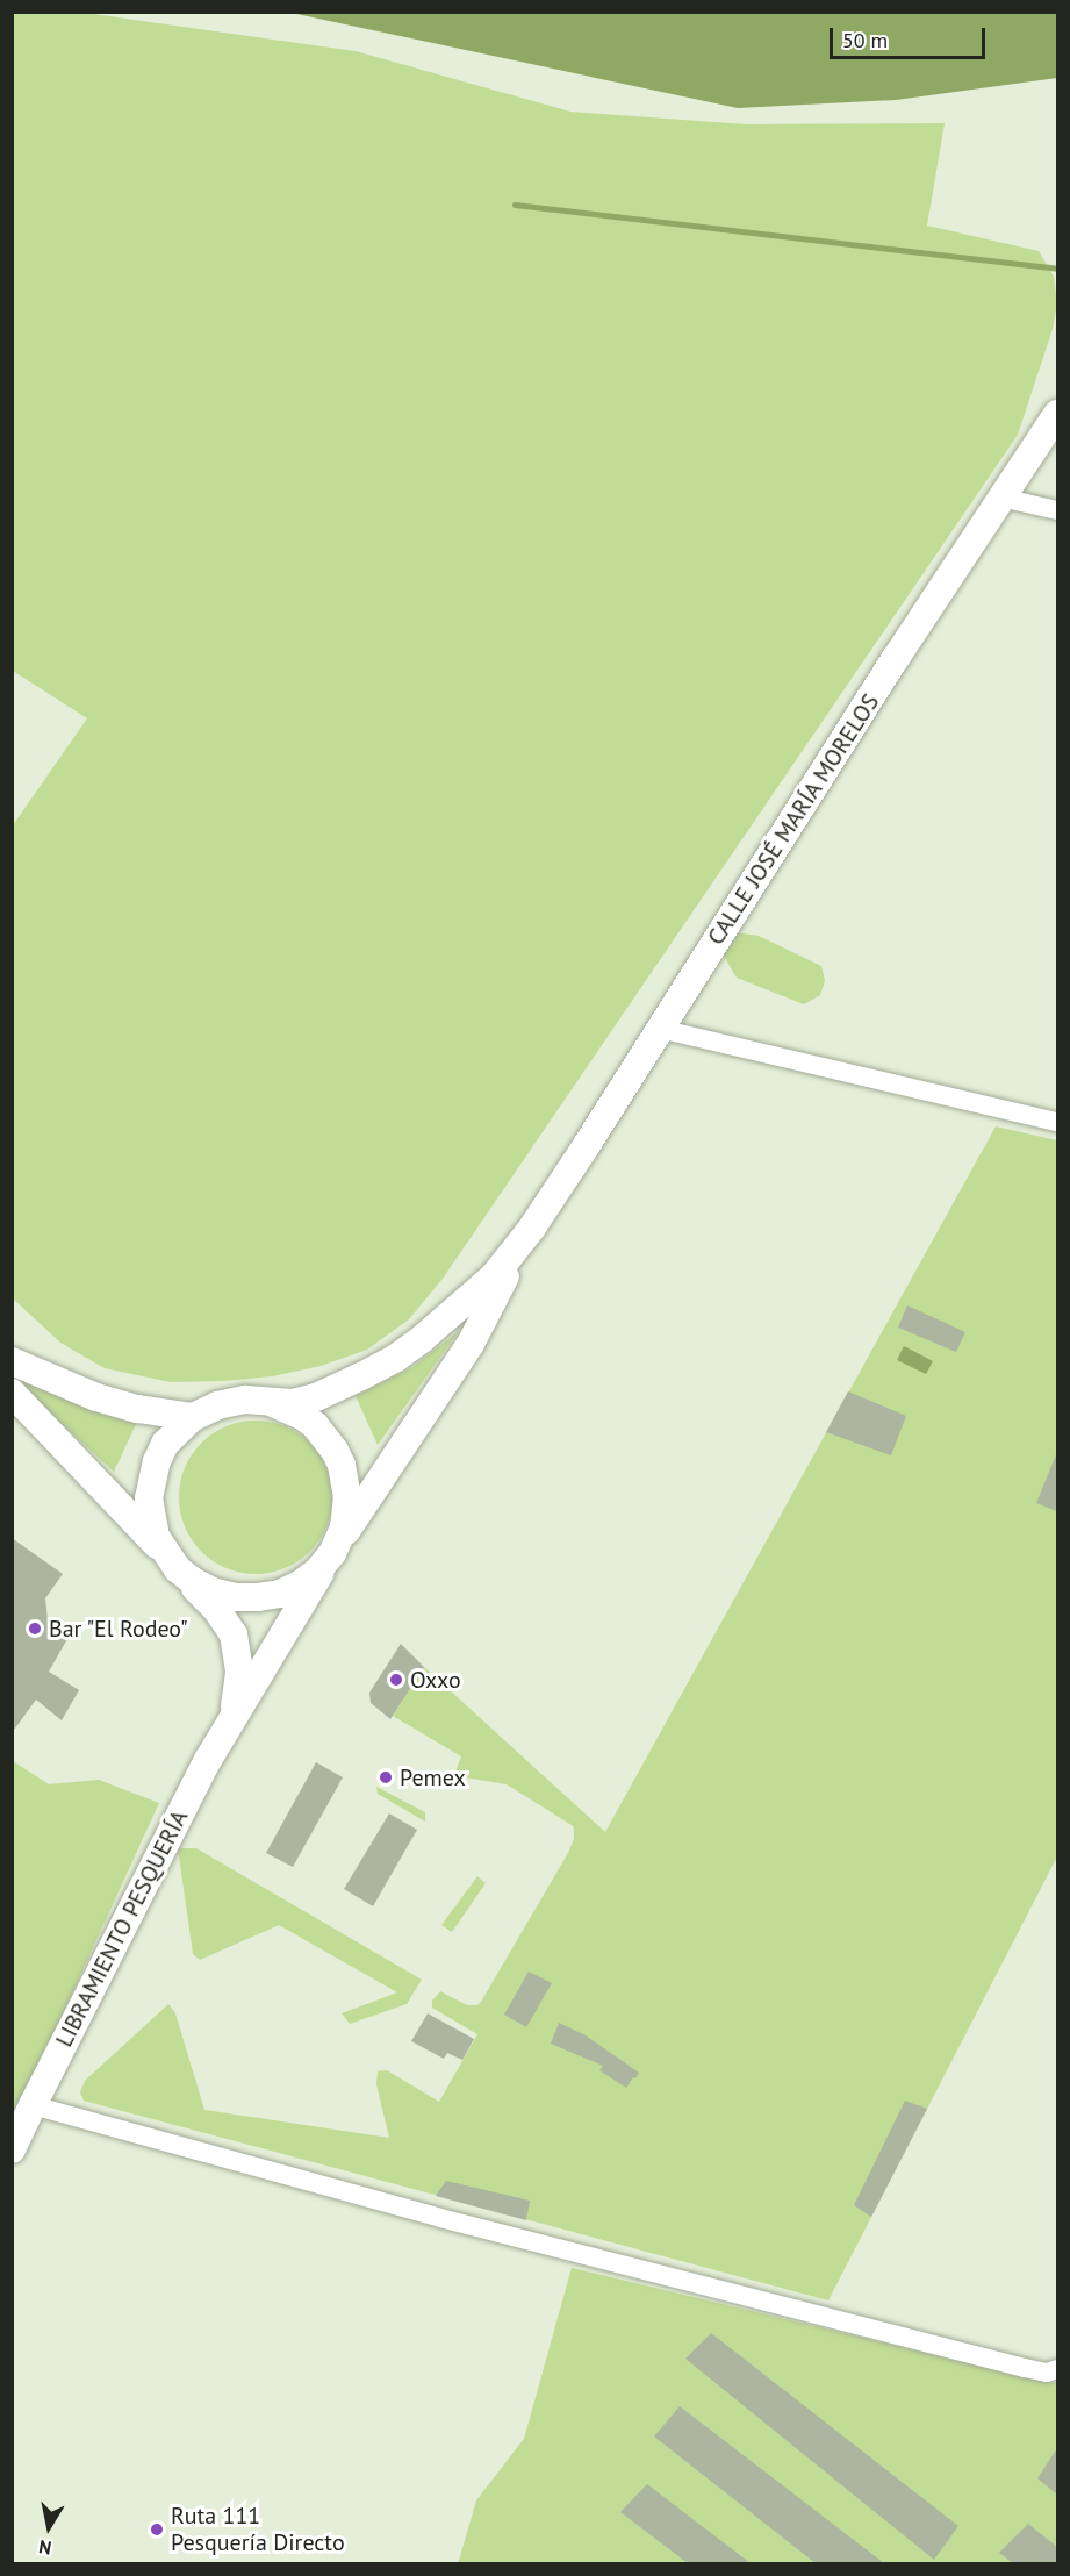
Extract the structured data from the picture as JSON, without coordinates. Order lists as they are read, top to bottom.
{
  "streets": {
    "main road": ["CALLE JOSÉ MARÍA MORELOS", "LIBRAMIENTO PESQUERÍA"]
  },
  "places": [
    "Bar \"El Rodeo\"",
    "Oxxo",
    "Pemex",
    "Ruta 111 Pesquería Directo"
  ],
  "scale_bar": "50 m",
  "north": "bottom"
}
